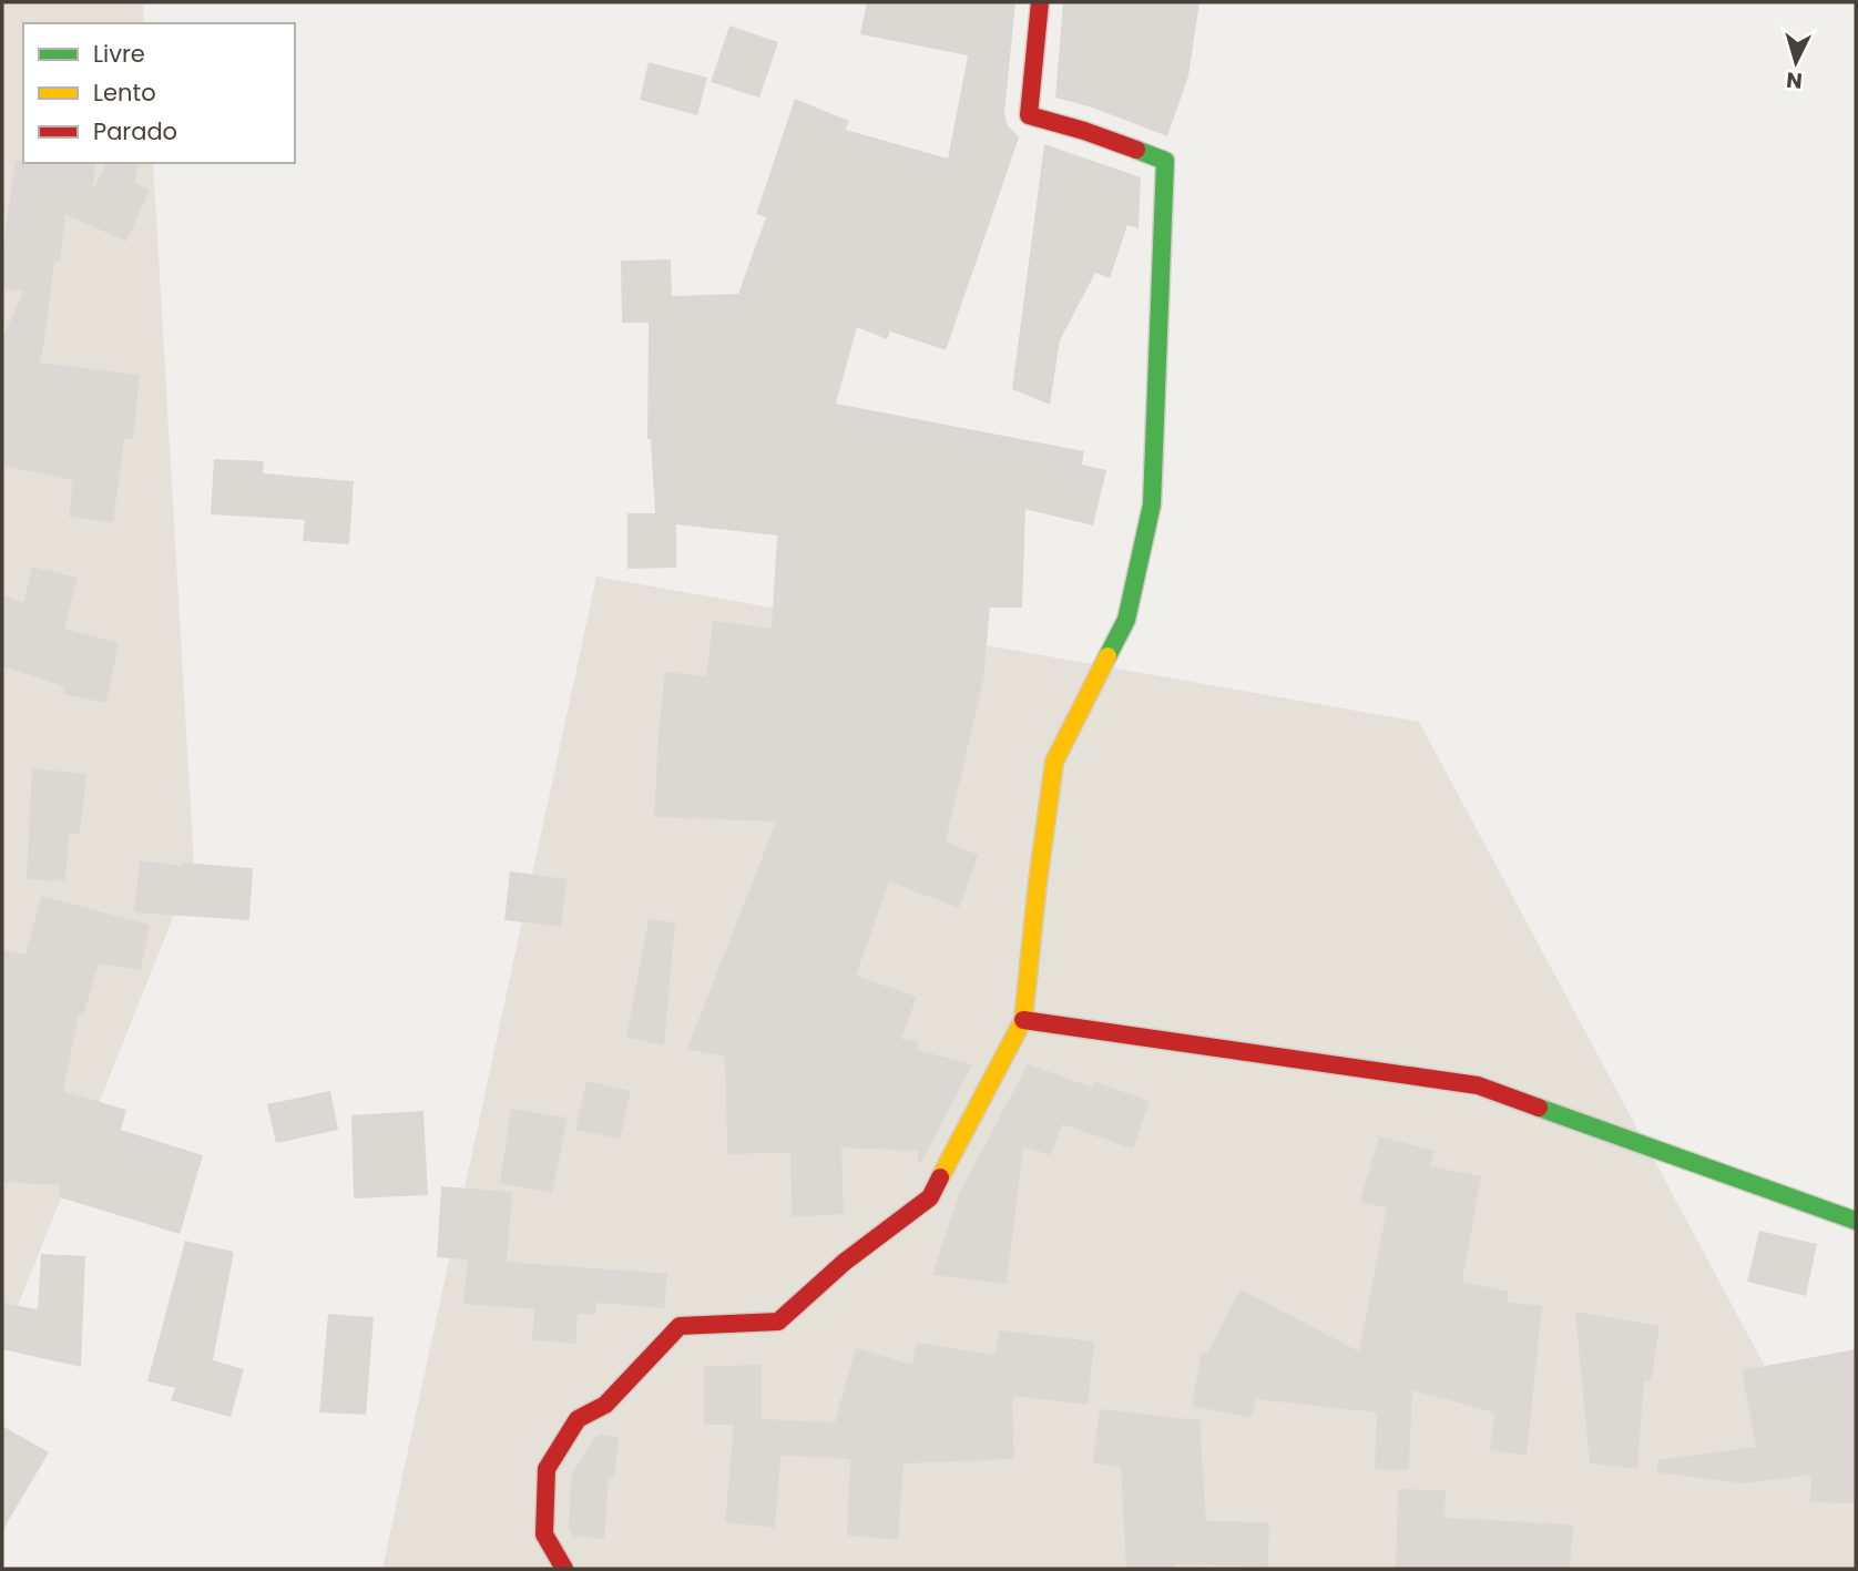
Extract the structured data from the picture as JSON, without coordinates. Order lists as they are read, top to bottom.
{
  "legend": ["Livre", "Lento", "Parado"],
  "north": "bottom"
}
